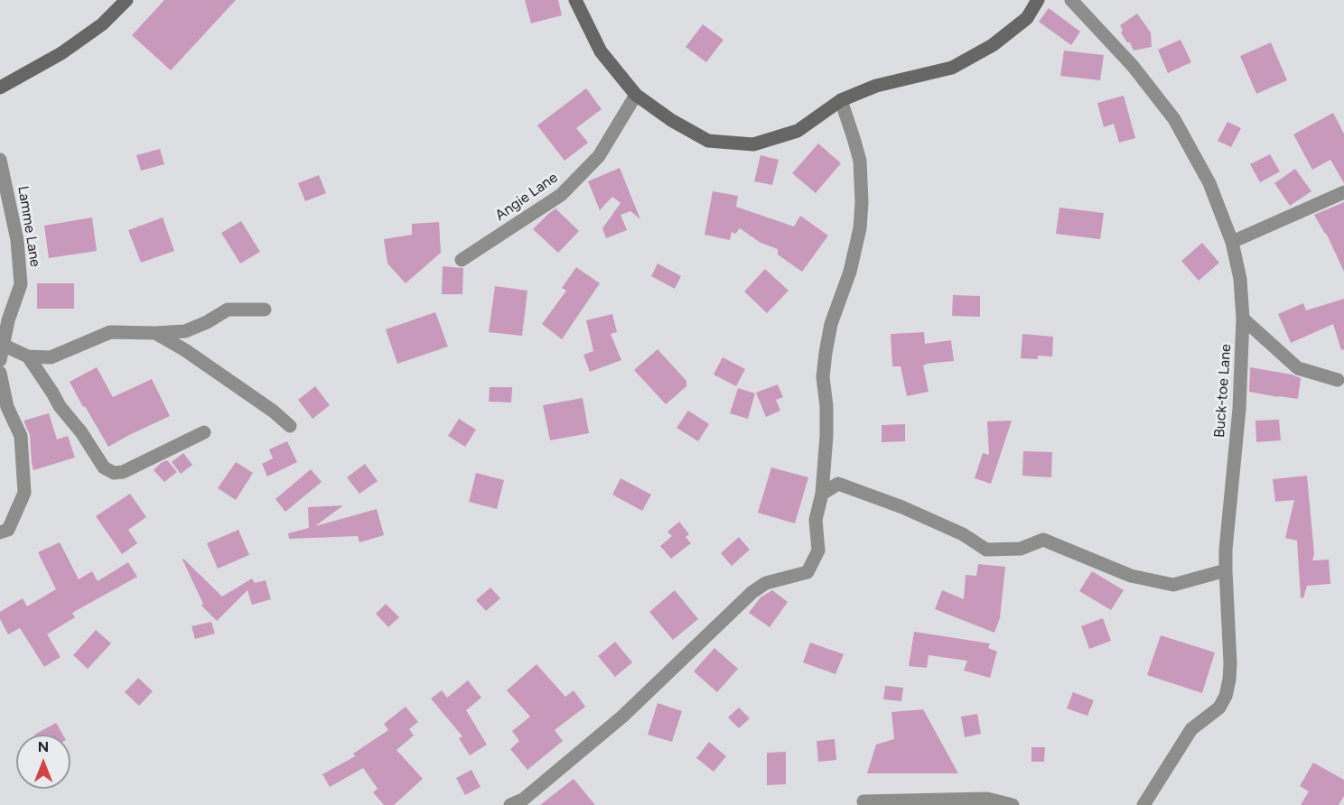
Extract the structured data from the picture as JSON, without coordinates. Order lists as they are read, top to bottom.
{
  "streets": {
    "street": ["Angie Lane", "Lamme Lane", "Buck-toe Lane"]
  },
  "north": "top"
}
